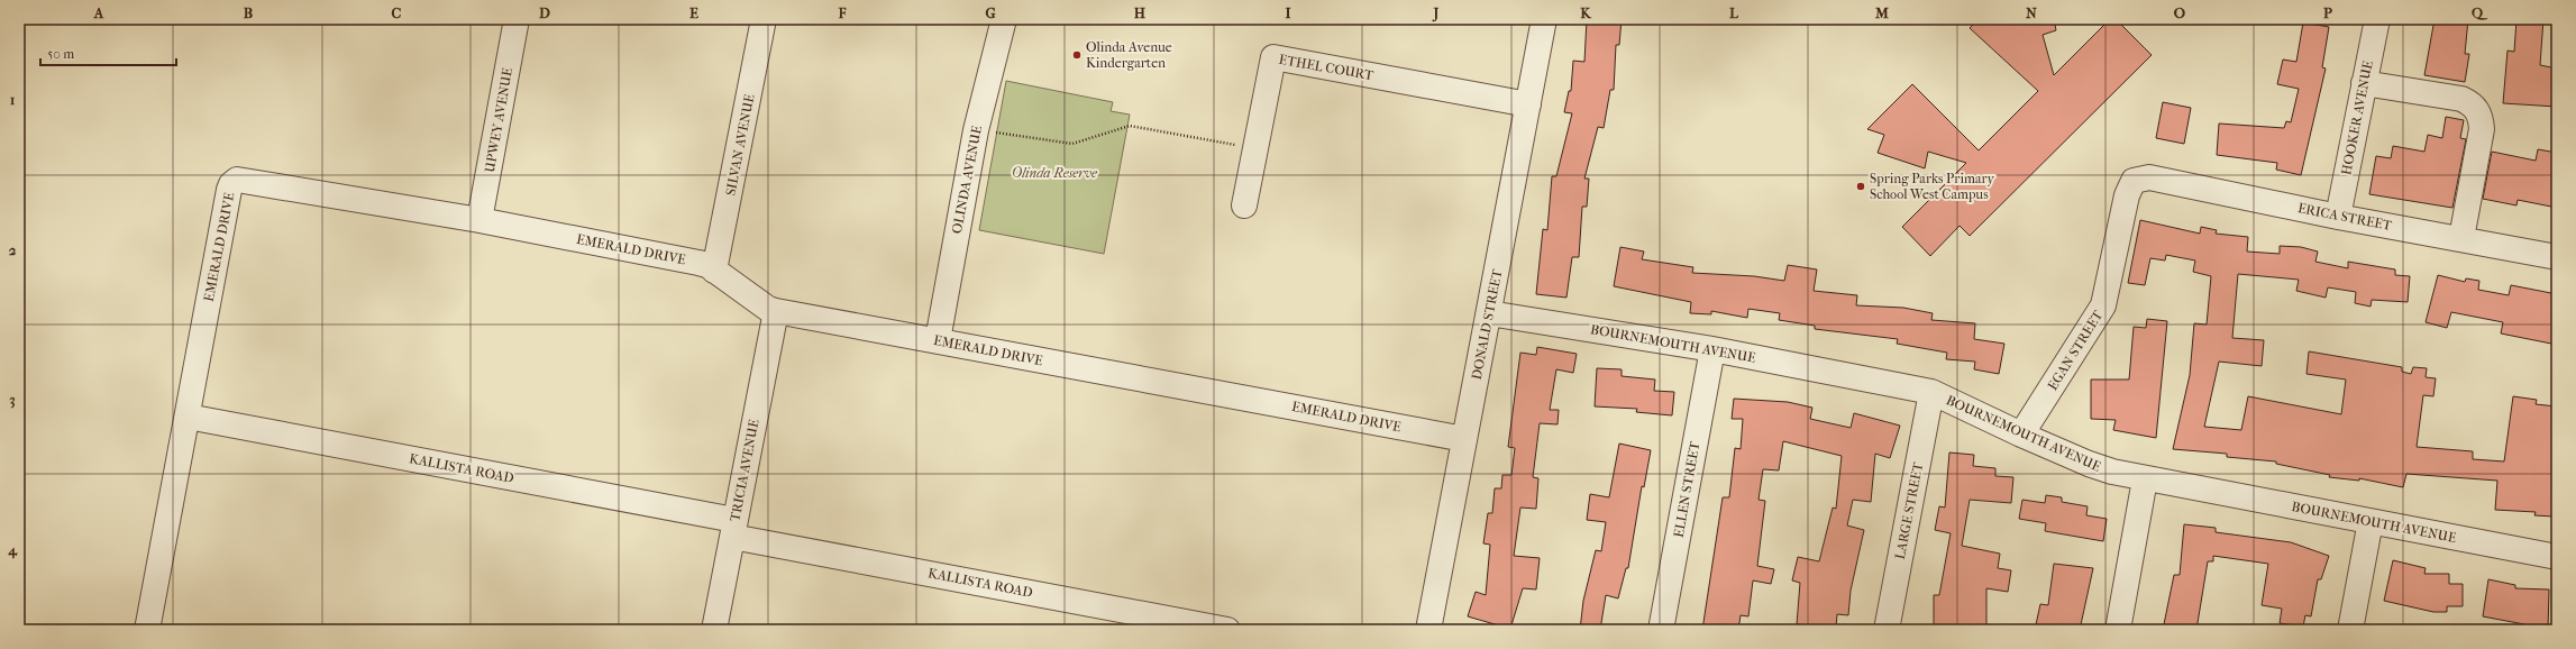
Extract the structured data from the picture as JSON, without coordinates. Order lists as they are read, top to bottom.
{
  "streets": {
    "street": [
      "ETHEL COURT",
      "HOOKER AVENUE",
      "UPWEY AVENUE",
      "SILVAN AVENUE",
      "OLINDA AVENUE",
      "ERICA STREET",
      "EMERALD DRIVE",
      "DONALD STREET",
      "BOURNEMOUTH AVENUE",
      "EGAN STREET",
      "KALLISTA ROAD",
      "TRICIA AVENUE",
      "ELLEN STREET",
      "LARGE STREET"
    ]
  },
  "crossings": [
    ["ETHEL COURT", "DONALD STREET"],
    ["HOOKER AVENUE", "ERICA STREET"],
    ["UPWEY AVENUE", "EMERALD DRIVE"],
    ["SILVAN AVENUE", "EMERALD DRIVE"],
    ["OLINDA AVENUE", "EMERALD DRIVE"],
    ["ERICA STREET", "EGAN STREET"],
    ["EMERALD DRIVE", "DONALD STREET"],
    ["EMERALD DRIVE", "KALLISTA ROAD"],
    ["EMERALD DRIVE", "TRICIA AVENUE"],
    ["DONALD STREET", "BOURNEMOUTH AVENUE"],
    ["BOURNEMOUTH AVENUE", "EGAN STREET"],
    ["BOURNEMOUTH AVENUE", "ELLEN STREET"],
    ["BOURNEMOUTH AVENUE", "LARGE STREET"],
    ["KALLISTA ROAD", "TRICIA AVENUE"]
  ],
  "parks": ["Olinda Reserve"],
  "places": ["Olinda Avenue Kindergarten", "Spring Parks Primary School West Campus"],
  "scale_bar": "50 m",
  "grid": {
    "columns": [
      "A",
      "B",
      "C",
      "D",
      "E",
      "F",
      "G",
      "H",
      "I",
      "J",
      "K",
      "L",
      "M",
      "N",
      "O",
      "P",
      "Q"
    ],
    "rows": [
      "1",
      "2",
      "3",
      "4"
    ]
  }
}
